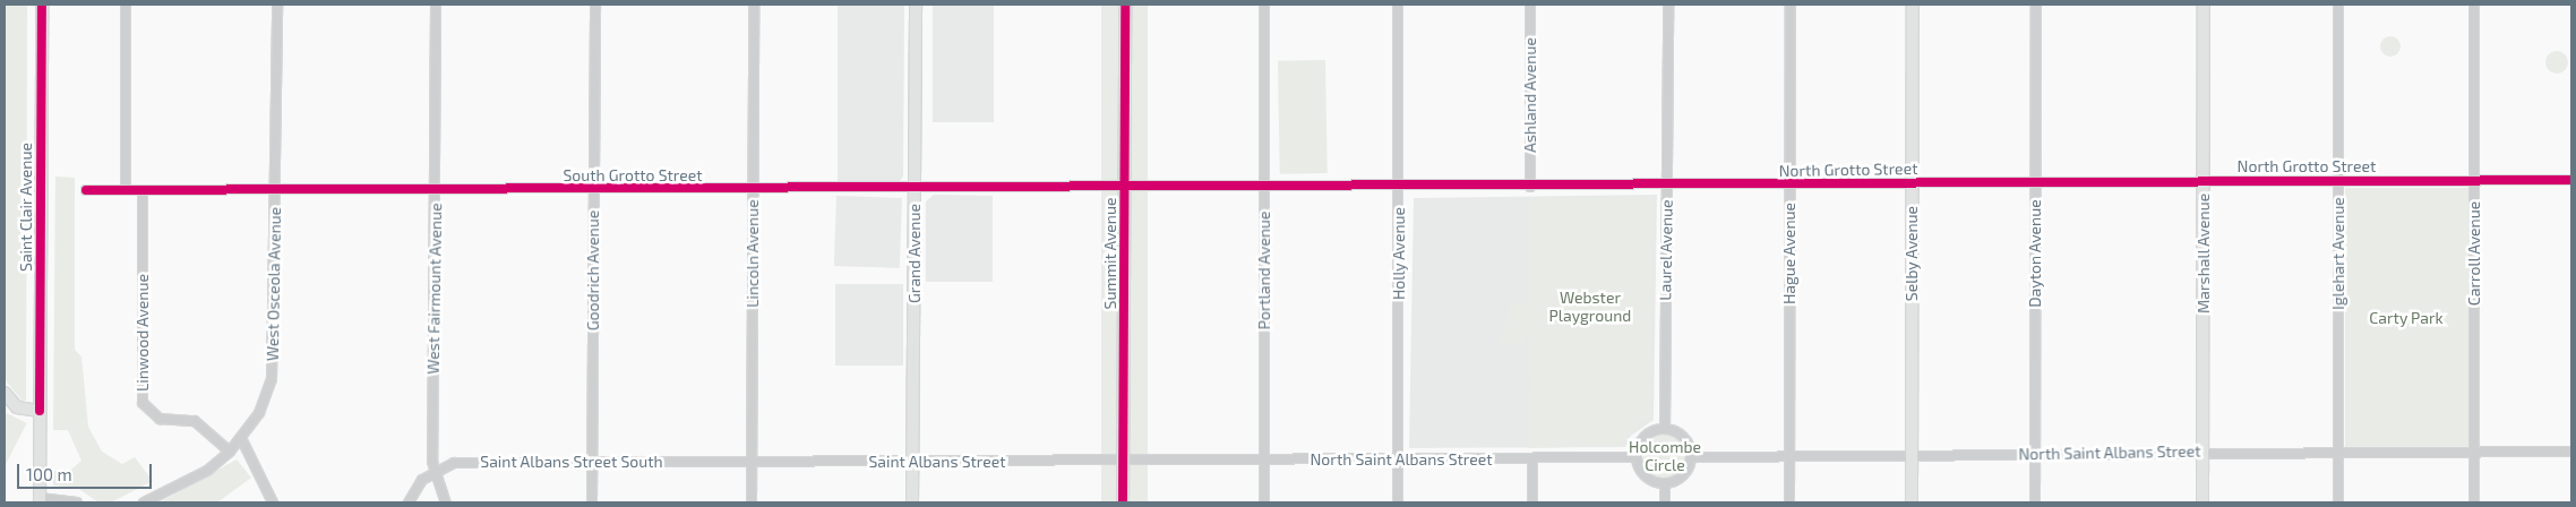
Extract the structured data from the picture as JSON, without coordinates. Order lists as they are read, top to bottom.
{
  "streets": {
    "street": [
      "Ashland Avenue",
      "North Grotto Street",
      "South Grotto Street",
      "Saint Clair Avenue",
      "Laurel Avenue",
      "Lincoln Avenue",
      "Grand Avenue",
      "Summit Avenue",
      "Holly Avenue",
      "Hague Avenue",
      "Selby Avenue",
      "Dayton Avenue",
      "Marshall Avenue",
      "Iglehart Avenue",
      "Carroll Avenue",
      "Goodrich Avenue",
      "Portland Avenue",
      "West Osceola Avenue",
      "West Fairmount Avenue",
      "Linwood Avenue",
      "North Saint Albans Street",
      "Saint Albans Street South",
      "Saint Albans Street"
    ]
  },
  "crossings": [
    ["Ashland Avenue", "North Grotto Street"],
    ["North Grotto Street", "South Grotto Street"],
    ["North Grotto Street", "Laurel Avenue"],
    ["North Grotto Street", "Summit Avenue"],
    ["North Grotto Street", "Holly Avenue"],
    ["North Grotto Street", "Hague Avenue"],
    ["North Grotto Street", "Selby Avenue"],
    ["North Grotto Street", "Dayton Avenue"],
    ["North Grotto Street", "Marshall Avenue"],
    ["North Grotto Street", "Iglehart Avenue"],
    ["North Grotto Street", "Carroll Avenue"],
    ["North Grotto Street", "Portland Avenue"],
    ["South Grotto Street", "Lincoln Avenue"],
    ["South Grotto Street", "Grand Avenue"],
    ["South Grotto Street", "Summit Avenue"],
    ["South Grotto Street", "Goodrich Avenue"],
    ["South Grotto Street", "West Osceola Avenue"],
    ["South Grotto Street", "West Fairmount Avenue"],
    ["South Grotto Street", "Linwood Avenue"],
    ["Laurel Avenue", "North Saint Albans Street"],
    ["Lincoln Avenue", "Saint Albans Street South"],
    ["Lincoln Avenue", "Saint Albans Street"],
    ["Grand Avenue", "Saint Albans Street"],
    ["Summit Avenue", "North Saint Albans Street"],
    ["Summit Avenue", "Saint Albans Street"],
    ["Holly Avenue", "North Saint Albans Street"],
    ["Hague Avenue", "North Saint Albans Street"],
    ["Selby Avenue", "North Saint Albans Street"],
    ["Dayton Avenue", "North Saint Albans Street"],
    ["Marshall Avenue", "North Saint Albans Street"],
    ["Iglehart Avenue", "North Saint Albans Street"],
    ["Carroll Avenue", "North Saint Albans Street"],
    ["Goodrich Avenue", "Saint Albans Street South"],
    ["Portland Avenue", "North Saint Albans Street"],
    ["West Osceola Avenue", "Linwood Avenue"],
    ["West Fairmount Avenue", "Saint Albans Street South"],
    ["North Saint Albans Street", "Saint Albans Street"],
    ["Saint Albans Street South", "Saint Albans Street"]
  ],
  "parks": ["Webster Playground", "Carty Park", "Holcombe Circle"],
  "scale_bar": "100 m"
}
